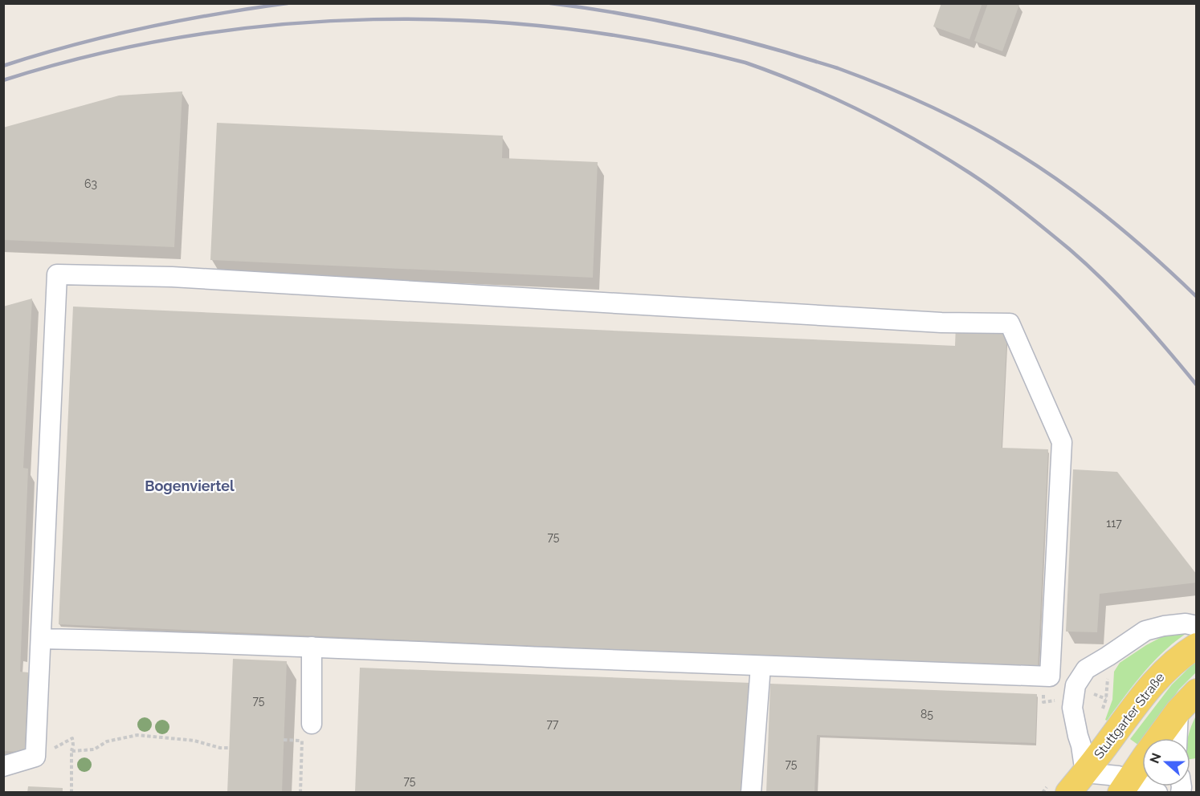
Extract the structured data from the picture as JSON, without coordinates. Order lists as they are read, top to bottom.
{
  "streets": {
    "main road": ["Stuttgarter Straße"]
  },
  "districts": ["Bogenviertel"],
  "house_numbers": [
    "63",
    "117",
    "75",
    "75",
    "85",
    "77",
    "75",
    "75"
  ],
  "north": "left"
}
